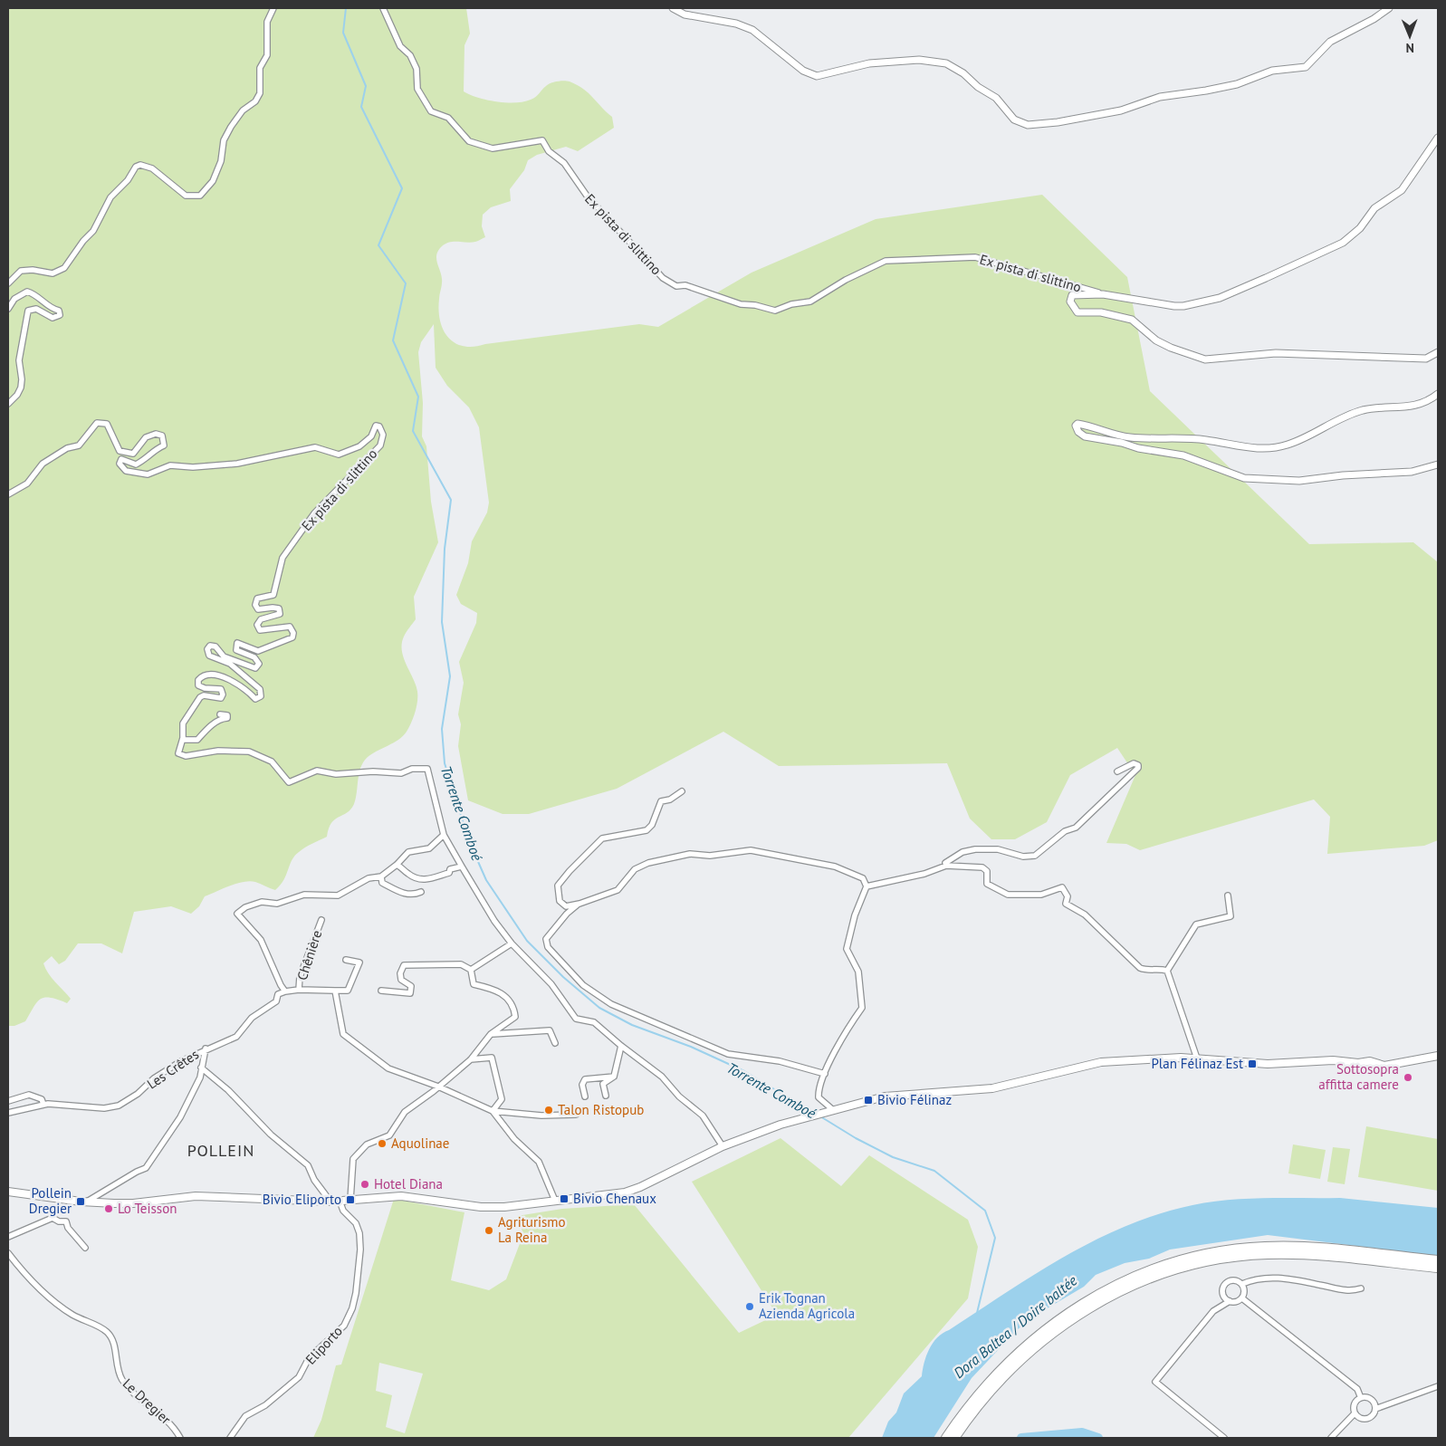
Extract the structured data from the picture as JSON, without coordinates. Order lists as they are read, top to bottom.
{
  "streets": {
    "street": [
      "Ex pista di slittino",
      "Chênière",
      "Les Crêtes",
      "Eliporto",
      "Le Dregier"
    ]
  },
  "districts": ["POLLEIN"],
  "water": ["Torrente Comboé", "Dora Baltea / Doire baltée"],
  "places": {
    "transit": [
      "Plan Félinaz Est",
      "Bivio Félinaz",
      "Bivio Chenaux",
      "Bivio Eliporto",
      "Pollein Dregier"
    ],
    "other": [
      "Sottosopra affitta camere",
      "Talon Ristopub",
      "Aquolinae",
      "Hotel Diana",
      "Lo Teisson",
      "Agriturismo La Reina",
      "Erik Tognan Azienda Agricola"
    ]
  },
  "north": "bottom"
}
